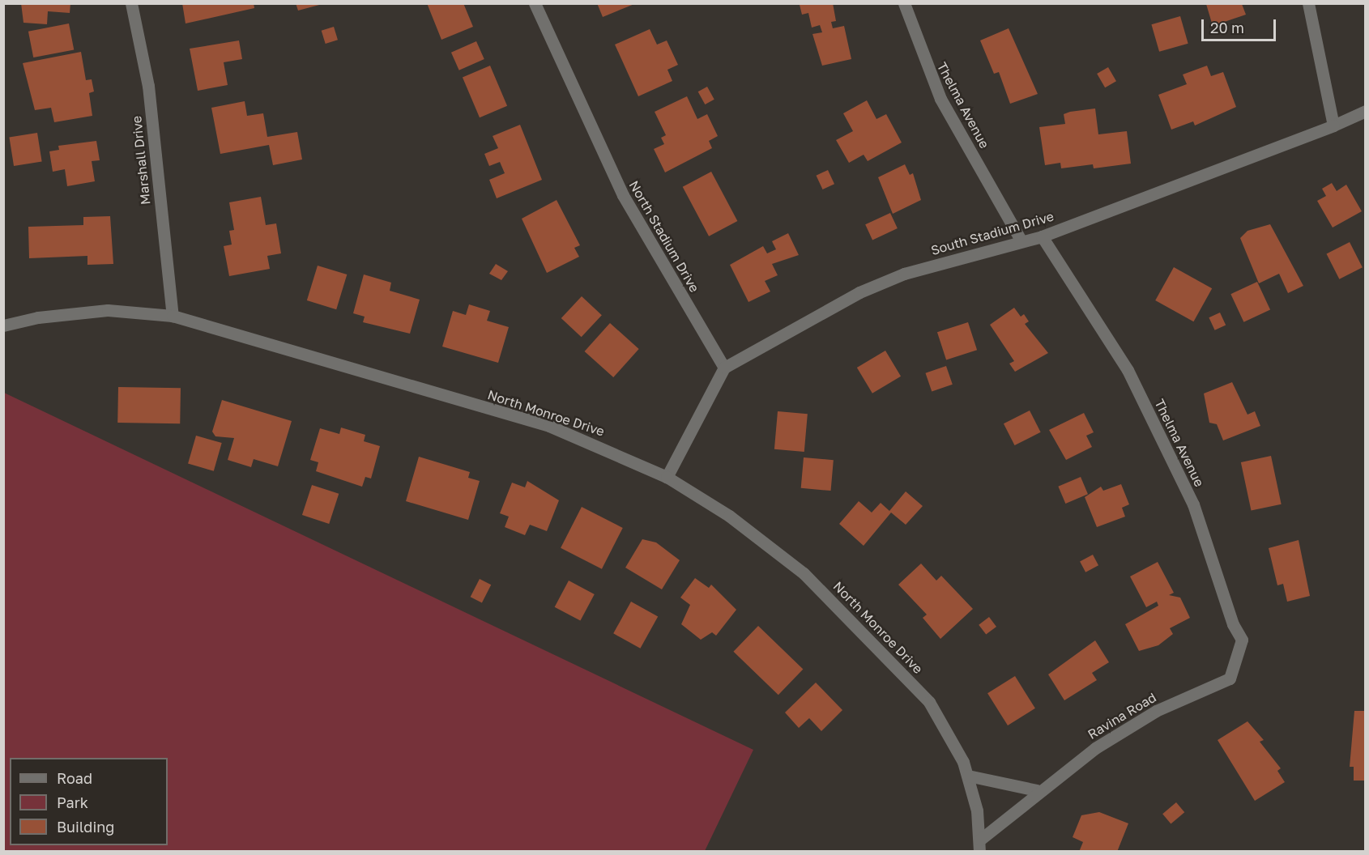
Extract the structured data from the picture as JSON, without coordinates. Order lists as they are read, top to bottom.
{
  "streets": {
    "street": [
      "Thelma Avenue",
      "Marshall Drive",
      "South Stadium Drive",
      "North Stadium Drive",
      "North Monroe Drive",
      "Ravina Road"
    ]
  },
  "crossings": [
    ["Thelma Avenue", "South Stadium Drive"],
    ["Thelma Avenue", "Ravina Road"],
    ["Marshall Drive", "North Monroe Drive"],
    ["South Stadium Drive", "North Stadium Drive"],
    ["North Monroe Drive", "Ravina Road"]
  ],
  "legend": ["Road", "Park", "Building"],
  "scale_bar": "20 m"
}
